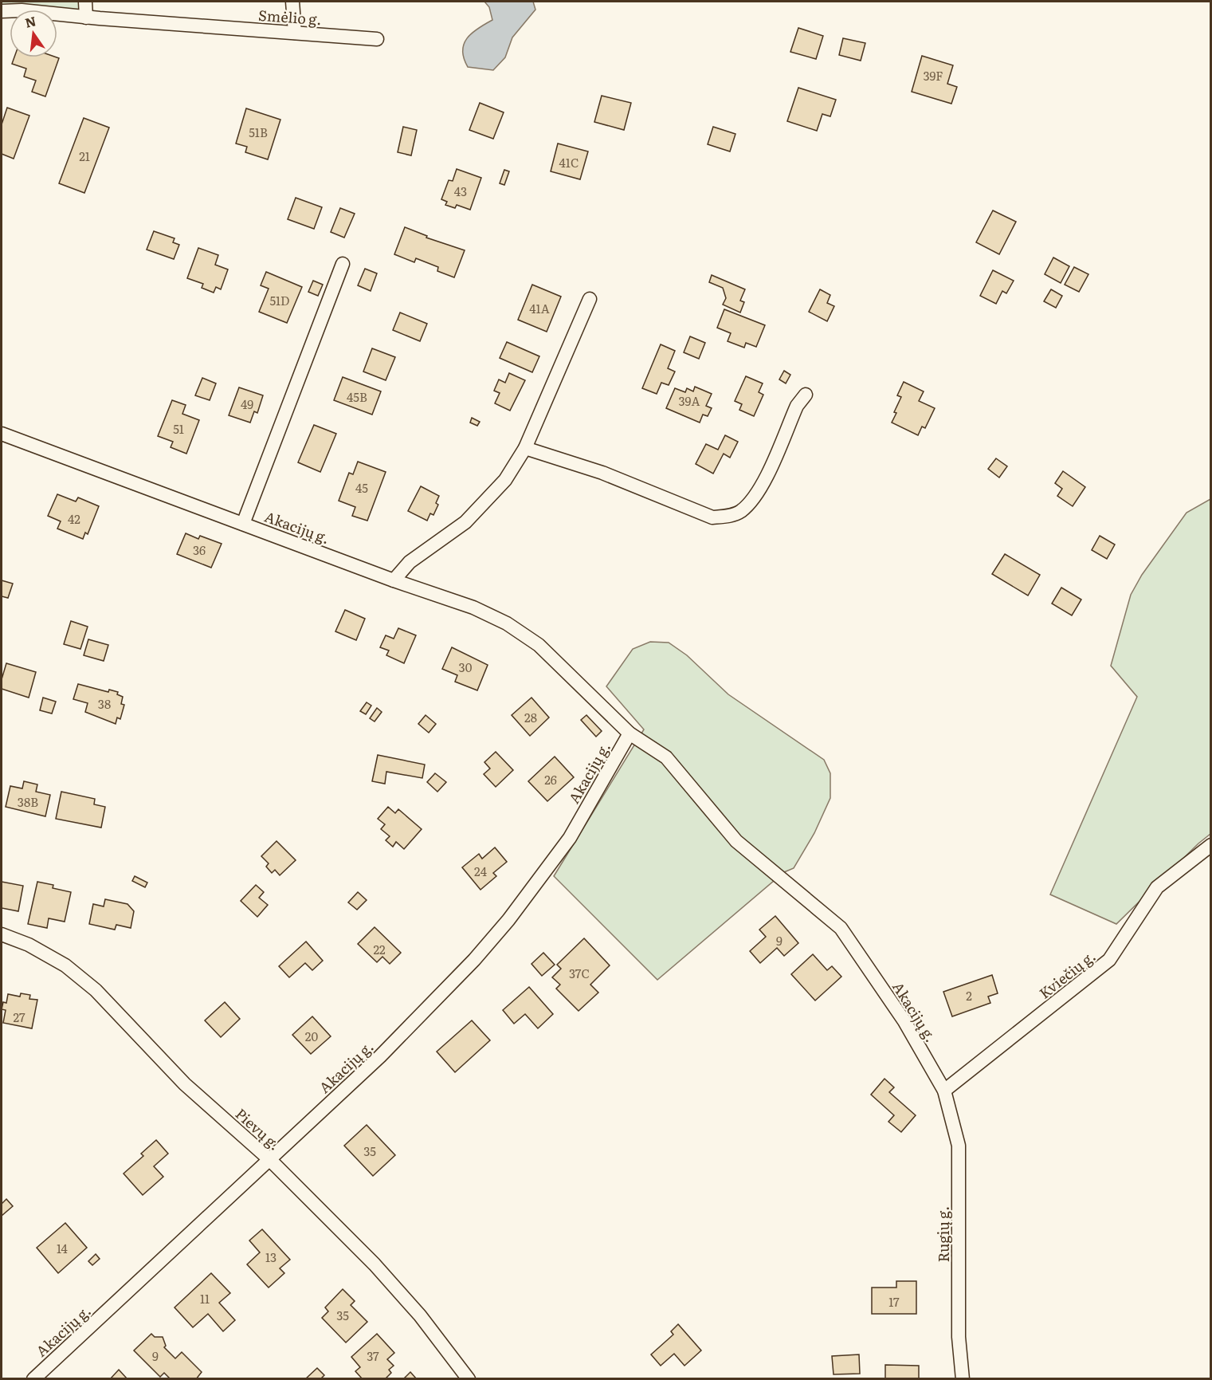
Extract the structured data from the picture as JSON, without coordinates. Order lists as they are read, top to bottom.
{
  "streets": {
    "street": [
      "Smėlio g.",
      "Akacijų g.",
      "Kviečių g.",
      "Pievų g.",
      "Rugių g."
    ]
  },
  "crossings": [
    ["Akacijų g.", "Kviečių g."],
    ["Akacijų g.", "Pievų g."],
    ["Akacijų g.", "Rugių g."],
    ["Kviečių g.", "Rugių g."]
  ],
  "house_numbers": [
    "39F",
    "51B",
    "21",
    "41C",
    "43",
    "51D",
    "41A",
    "45B",
    "39A",
    "49",
    "51",
    "45",
    "42",
    "36",
    "30",
    "38",
    "28",
    "26",
    "38B",
    "24",
    "9",
    "22",
    "37C",
    "2",
    "27",
    "20",
    "35",
    "14",
    "13",
    "11",
    "17",
    "35",
    "9",
    "37"
  ],
  "north": "top"
}
